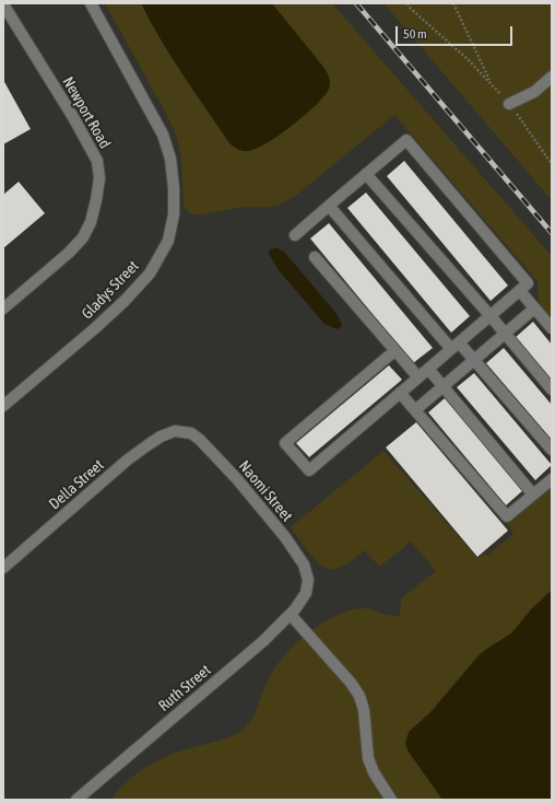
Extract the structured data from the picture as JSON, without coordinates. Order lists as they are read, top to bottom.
{
  "streets": {
    "street": [
      "Newport Road",
      "Gladys Street",
      "Della Street",
      "Naomi Street",
      "Ruth Street"
    ]
  },
  "crossings": [
    ["Della Street", "Naomi Street"],
    ["Naomi Street", "Ruth Street"]
  ],
  "scale_bar": "50 m"
}
